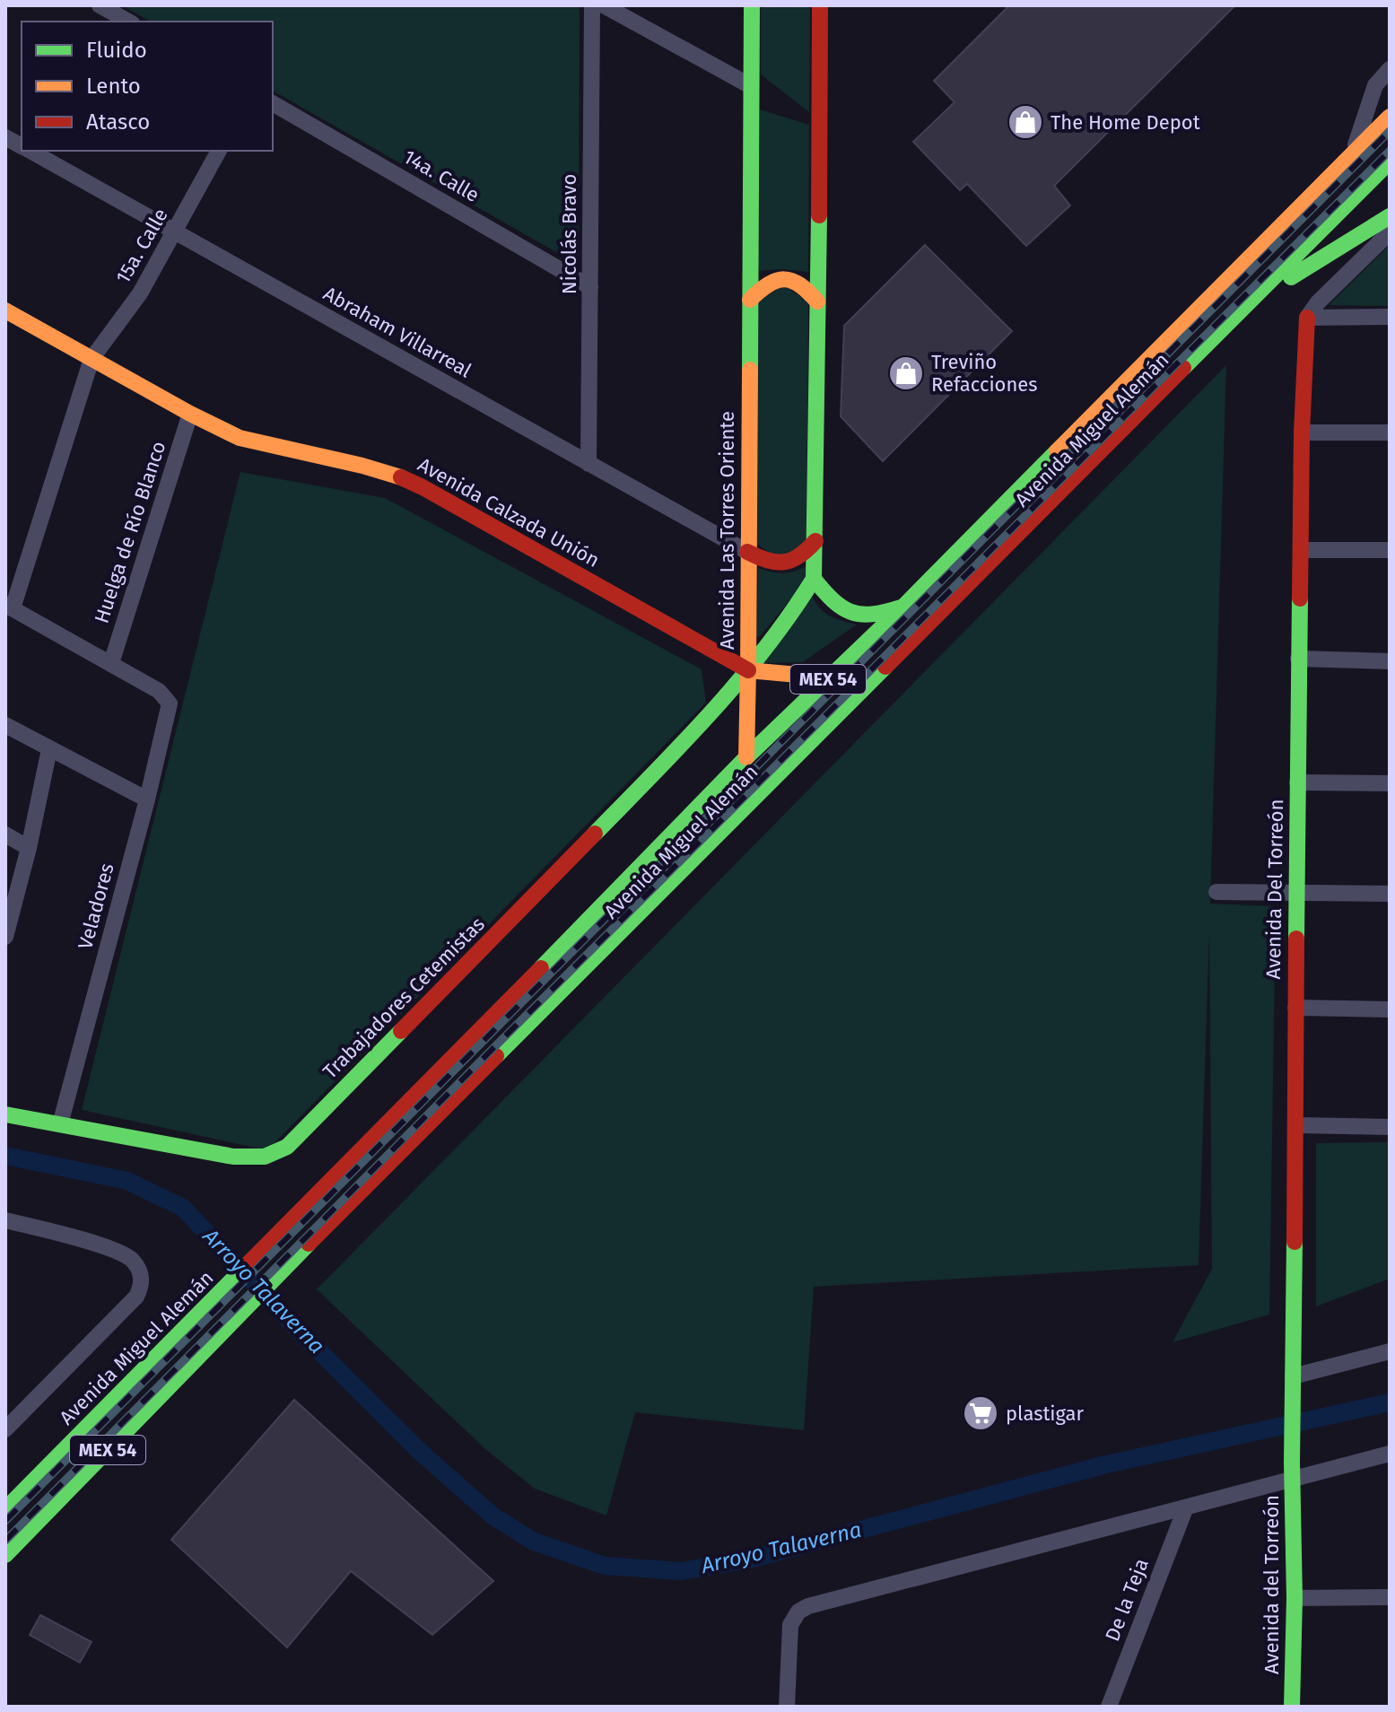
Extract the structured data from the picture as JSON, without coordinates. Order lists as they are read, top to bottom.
{
  "streets": {
    "main road": [
      "Avenida Miguel Alemán",
      "Avenida Calzada Unión",
      "Avenida Las Torres Oriente",
      "MEX 54",
      "Avenida Del Torreón",
      "Trabajadores Cetemistas",
      "Avenida del Torreón"
    ],
    "street": [
      "14a. Calle",
      "Nicolás Bravo",
      "15a. Calle",
      "Abraham Villarreal",
      "Huelga de Río Blanco",
      "Veladores",
      "De la Teja"
    ]
  },
  "crossings": [
    ["14a. Calle", "Nicolás Bravo"],
    ["Nicolás Bravo", "Abraham Villarreal"],
    ["15a. Calle", "Abraham Villarreal"],
    ["15a. Calle", "Avenida Calzada Unión"],
    ["Abraham Villarreal", "Avenida Las Torres Oriente"],
    ["Avenida Calzada Unión", "Avenida Las Torres Oriente"],
    ["Avenida Calzada Unión", "Huelga de Río Blanco"],
    ["Avenida Calzada Unión", "Trabajadores Cetemistas"],
    ["Avenida Las Torres Oriente", "Trabajadores Cetemistas"],
    ["Huelga de Río Blanco", "Veladores"],
    ["Avenida Del Torreón", "Avenida del Torreón"],
    ["Veladores", "Trabajadores Cetemistas"]
  ],
  "water": ["Arroyo Talaverna"],
  "places": {
    "shop": ["The Home Depot", "Treviño Refacciones"],
    "supermarket": ["plastigar"]
  },
  "legend": ["Fluido", "Lento", "Atasco"]
}
